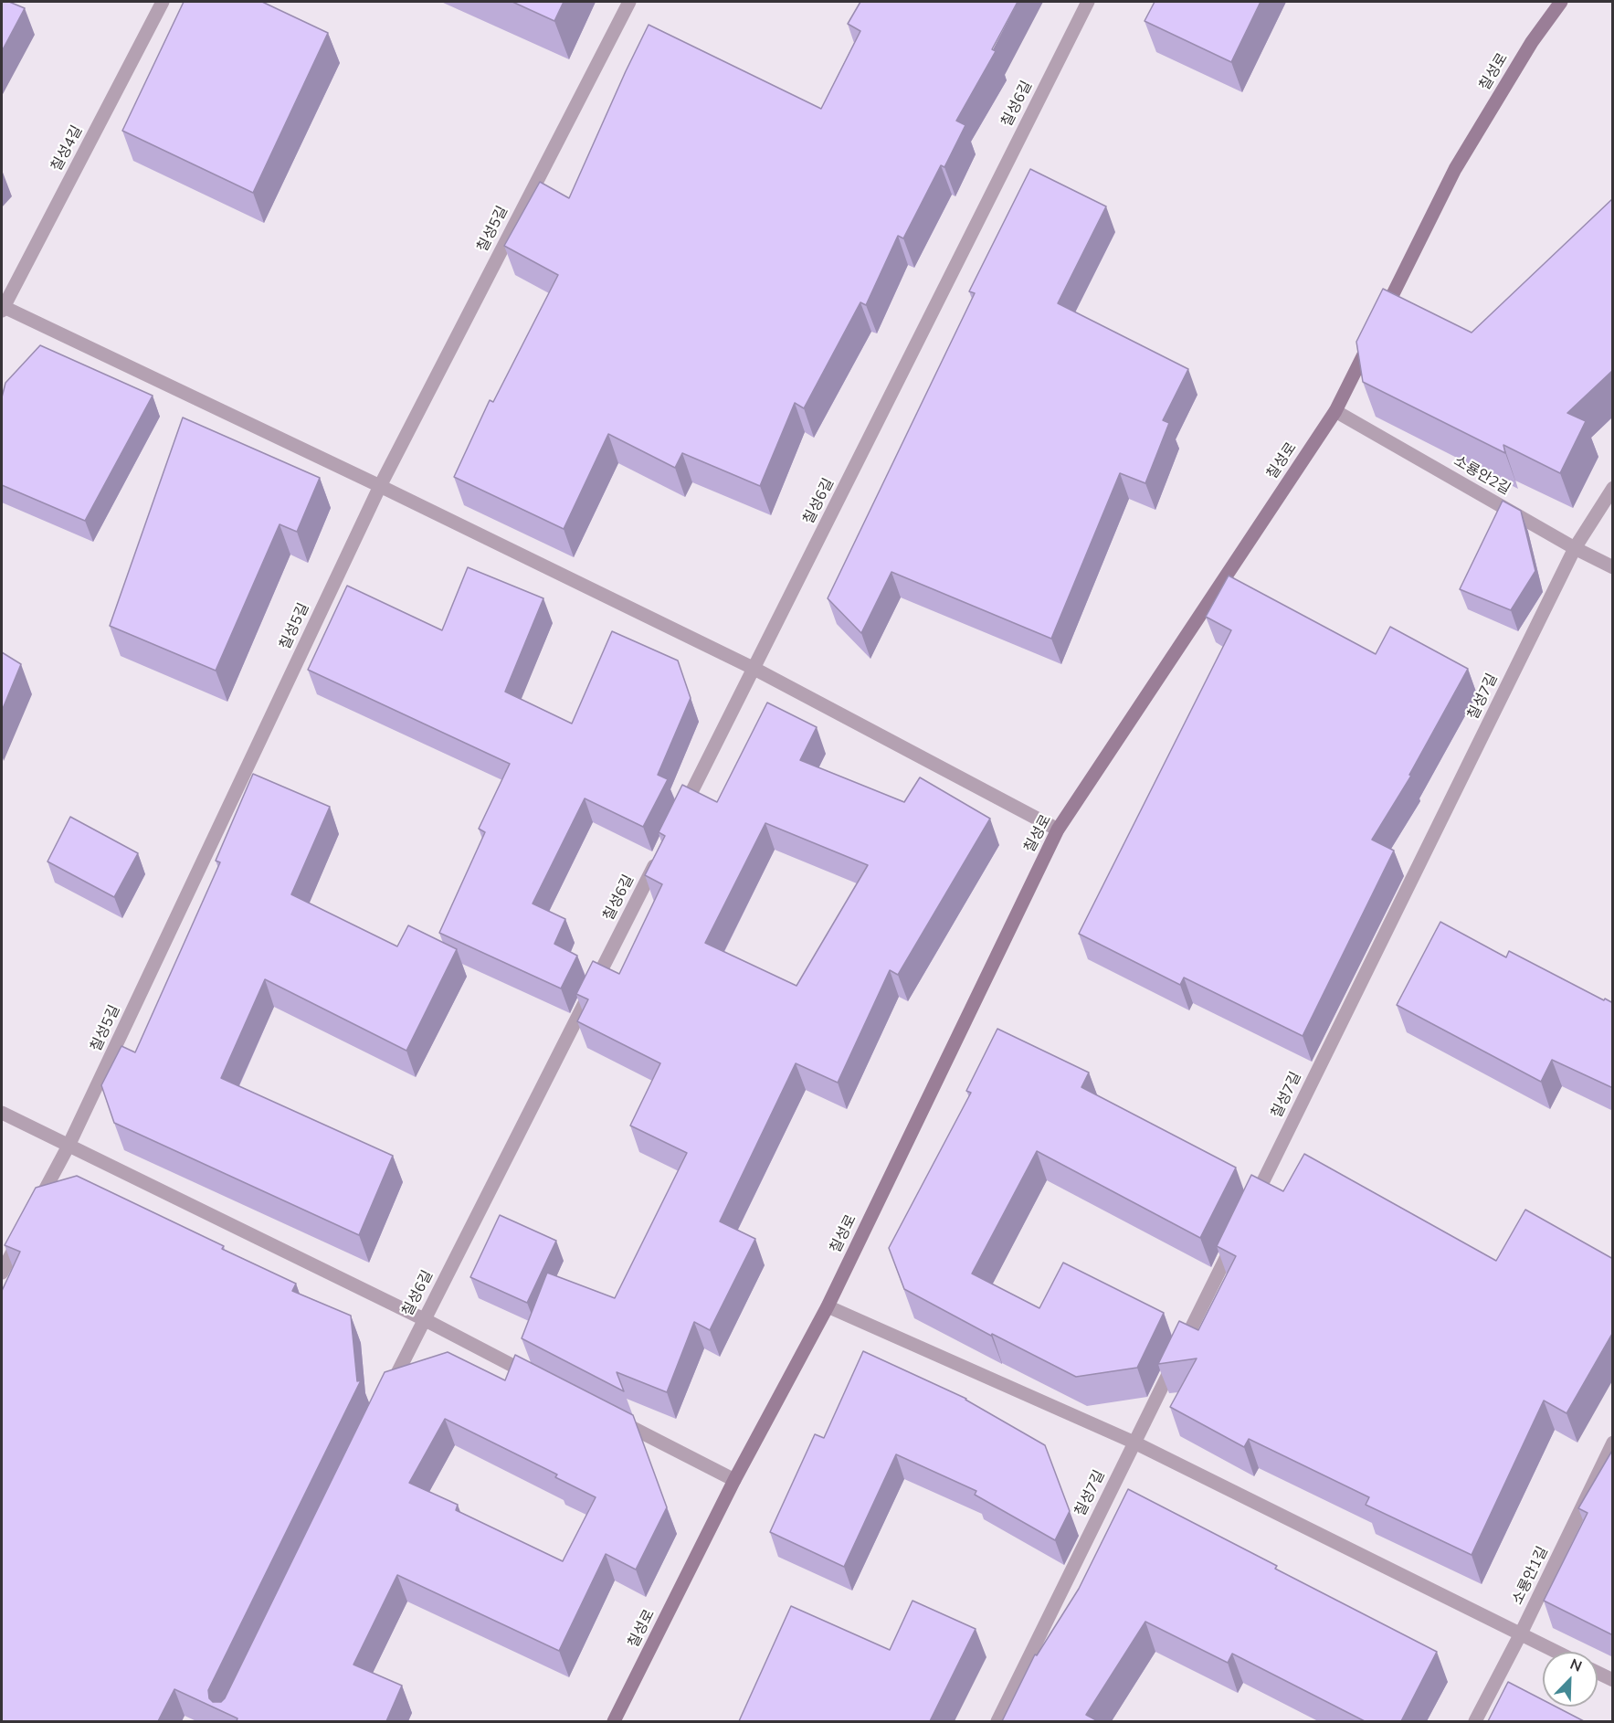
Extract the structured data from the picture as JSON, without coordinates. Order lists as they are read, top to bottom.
{
  "streets": {
    "street": [
      "칠성로",
      "칠성6길",
      "칠성4길",
      "칠성5길",
      "소룡안2길",
      "칠성7길",
      "소룡안1길"
    ]
  },
  "crossings": [
    ["칠성로", "소룡안2길"],
    ["소룡안2길", "칠성7길"]
  ],
  "north": "top right"
}
